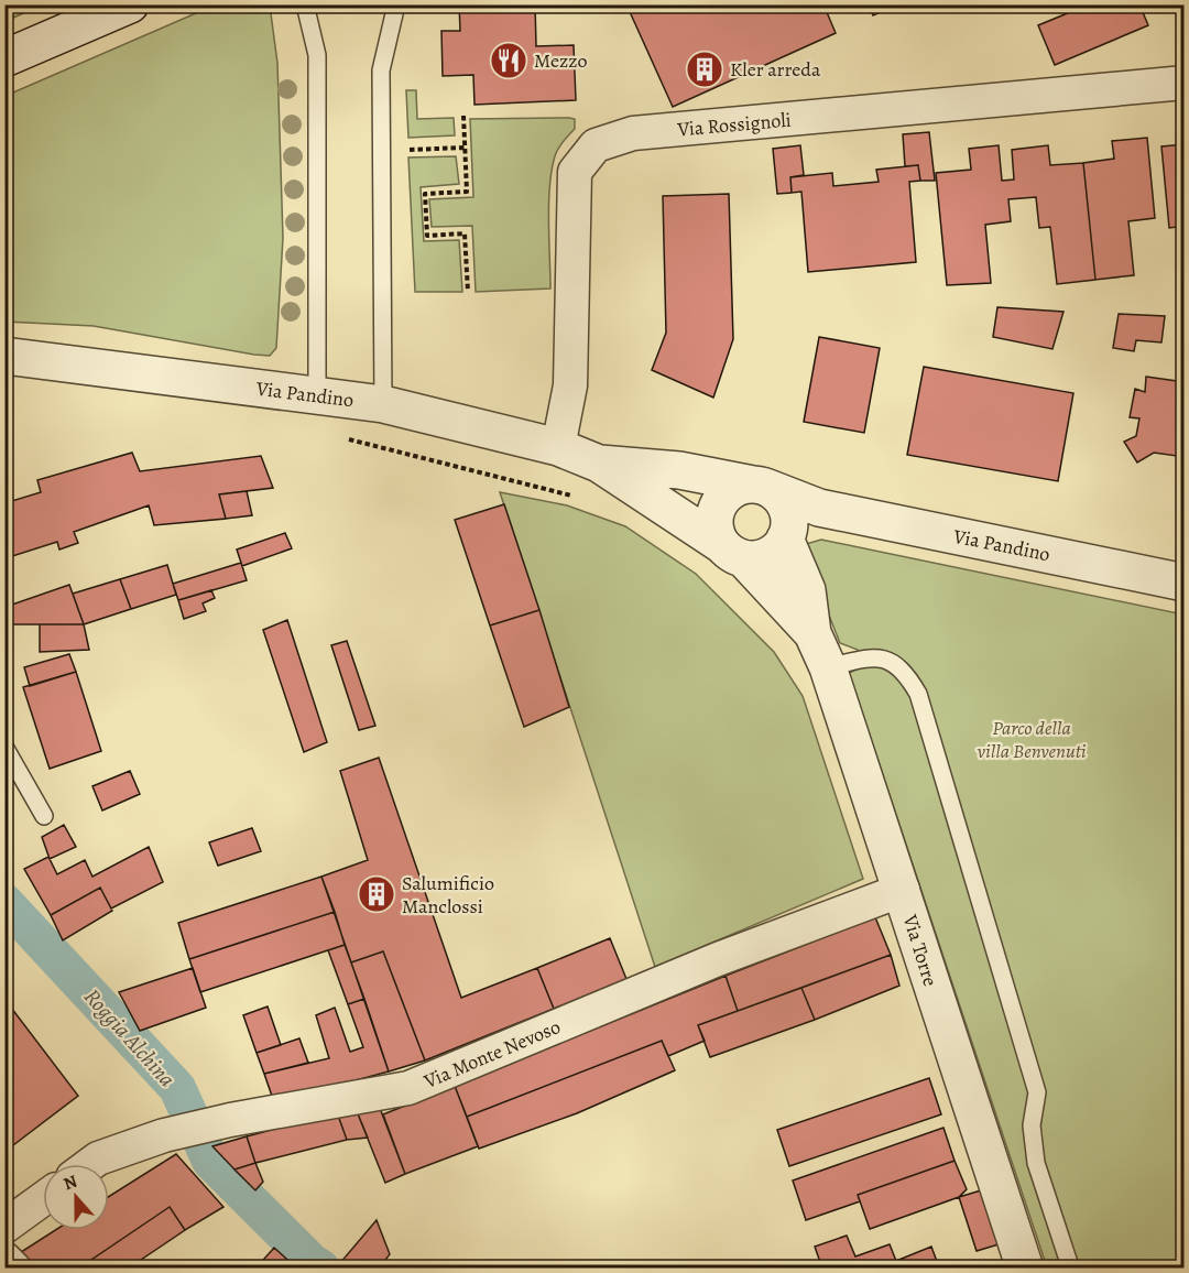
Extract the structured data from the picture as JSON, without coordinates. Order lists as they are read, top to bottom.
{
  "streets": {
    "street": [
      "Via Rossignoli",
      "Via Pandino",
      "Via Torre",
      "Via Monte Nevoso"
    ]
  },
  "crossings": [
    ["Via Rossignoli", "Via Pandino"],
    ["Via Pandino", "Via Torre"],
    ["Via Torre", "Via Monte Nevoso"]
  ],
  "water": ["Roggia Alchina"],
  "parks": ["Parco della villa Benvenuti"],
  "places": {
    "restaurant": ["Mezzo"],
    "building": ["Kler arreda", "Salumificio Manclossi"]
  },
  "north": "top"
}
